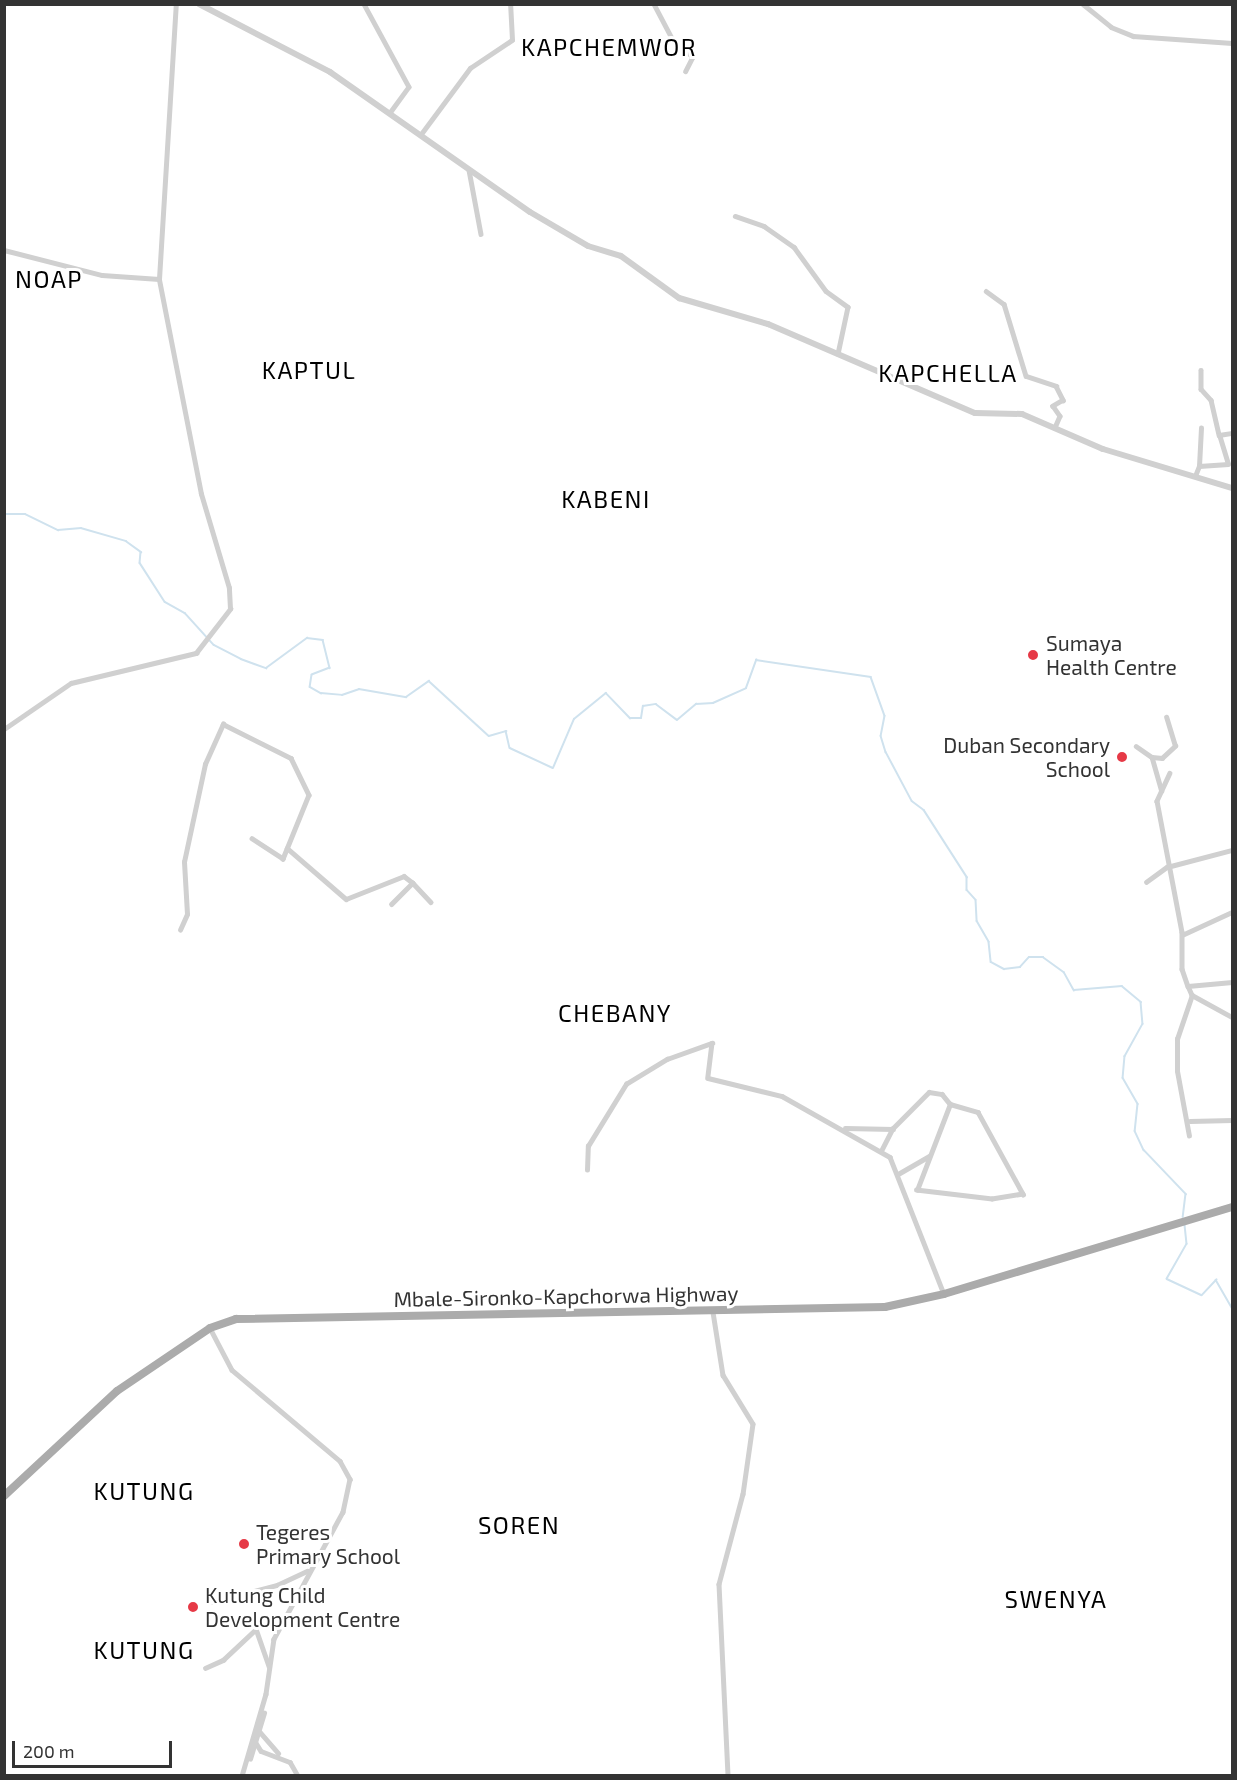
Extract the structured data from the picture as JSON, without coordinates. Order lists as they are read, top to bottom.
{
  "streets": {
    "main road": ["Mbale-Sironko-Kapchorwa Highway"]
  },
  "districts": [
    "KAPCHEMWOR",
    "NOAP",
    "KAPTUL",
    "KAPCHELLA",
    "KABENI",
    "CHEBANY",
    "KUTUNG",
    "SOREN",
    "SWENYA",
    "KUTUNG"
  ],
  "places": [
    "Sumaya Health Centre",
    "Duban Secondary School",
    "Tegeres Primary School",
    "Kutung Child Development Centre"
  ],
  "scale_bar": "200 m"
}
